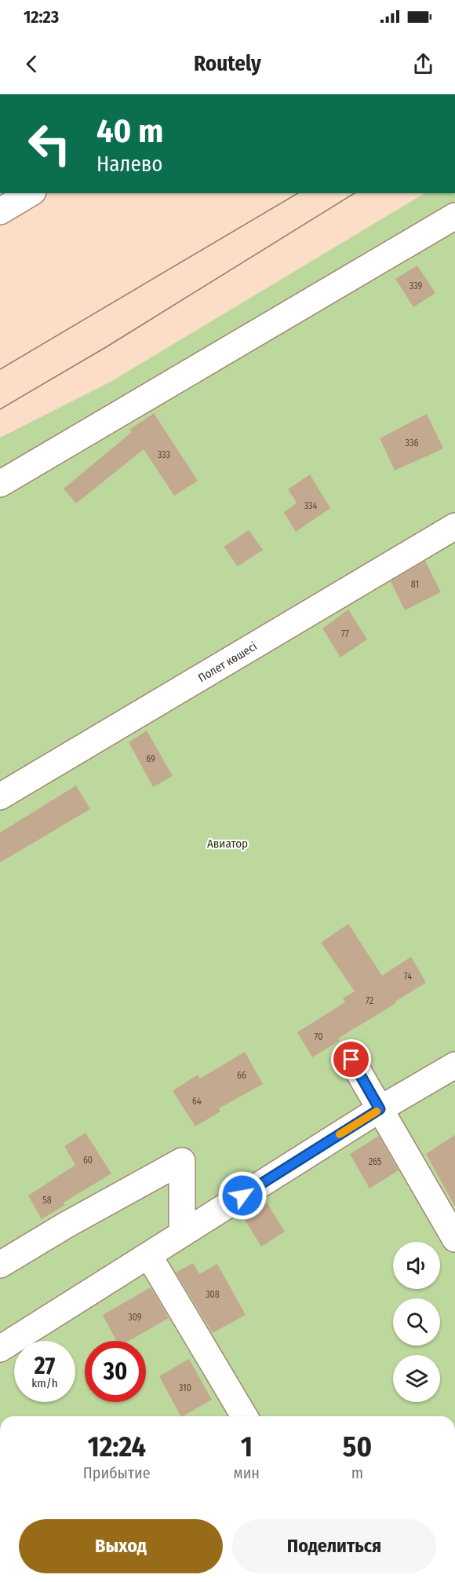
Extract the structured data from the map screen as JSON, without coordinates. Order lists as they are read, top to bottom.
{
  "streets": {
    "street": ["Полет көшесі"]
  },
  "parks": ["Авиатор"],
  "house_numbers": [
    "339",
    "336",
    "333",
    "334",
    "81",
    "77",
    "69",
    "74",
    "72",
    "70",
    "66",
    "64",
    "60",
    "265",
    "58",
    "308",
    "309",
    "310"
  ],
  "page": {
    "status": "12:23",
    "header": "Routely",
    "turn": ["40 m", "Налево"],
    "speed": "27 km/h",
    "limit": "30",
    "eta": [
      "12:24",
      "Прибытие",
      "1",
      "мин",
      "50",
      "m"
    ],
    "buttons": ["Выход", "Поделиться"]
  }
}
